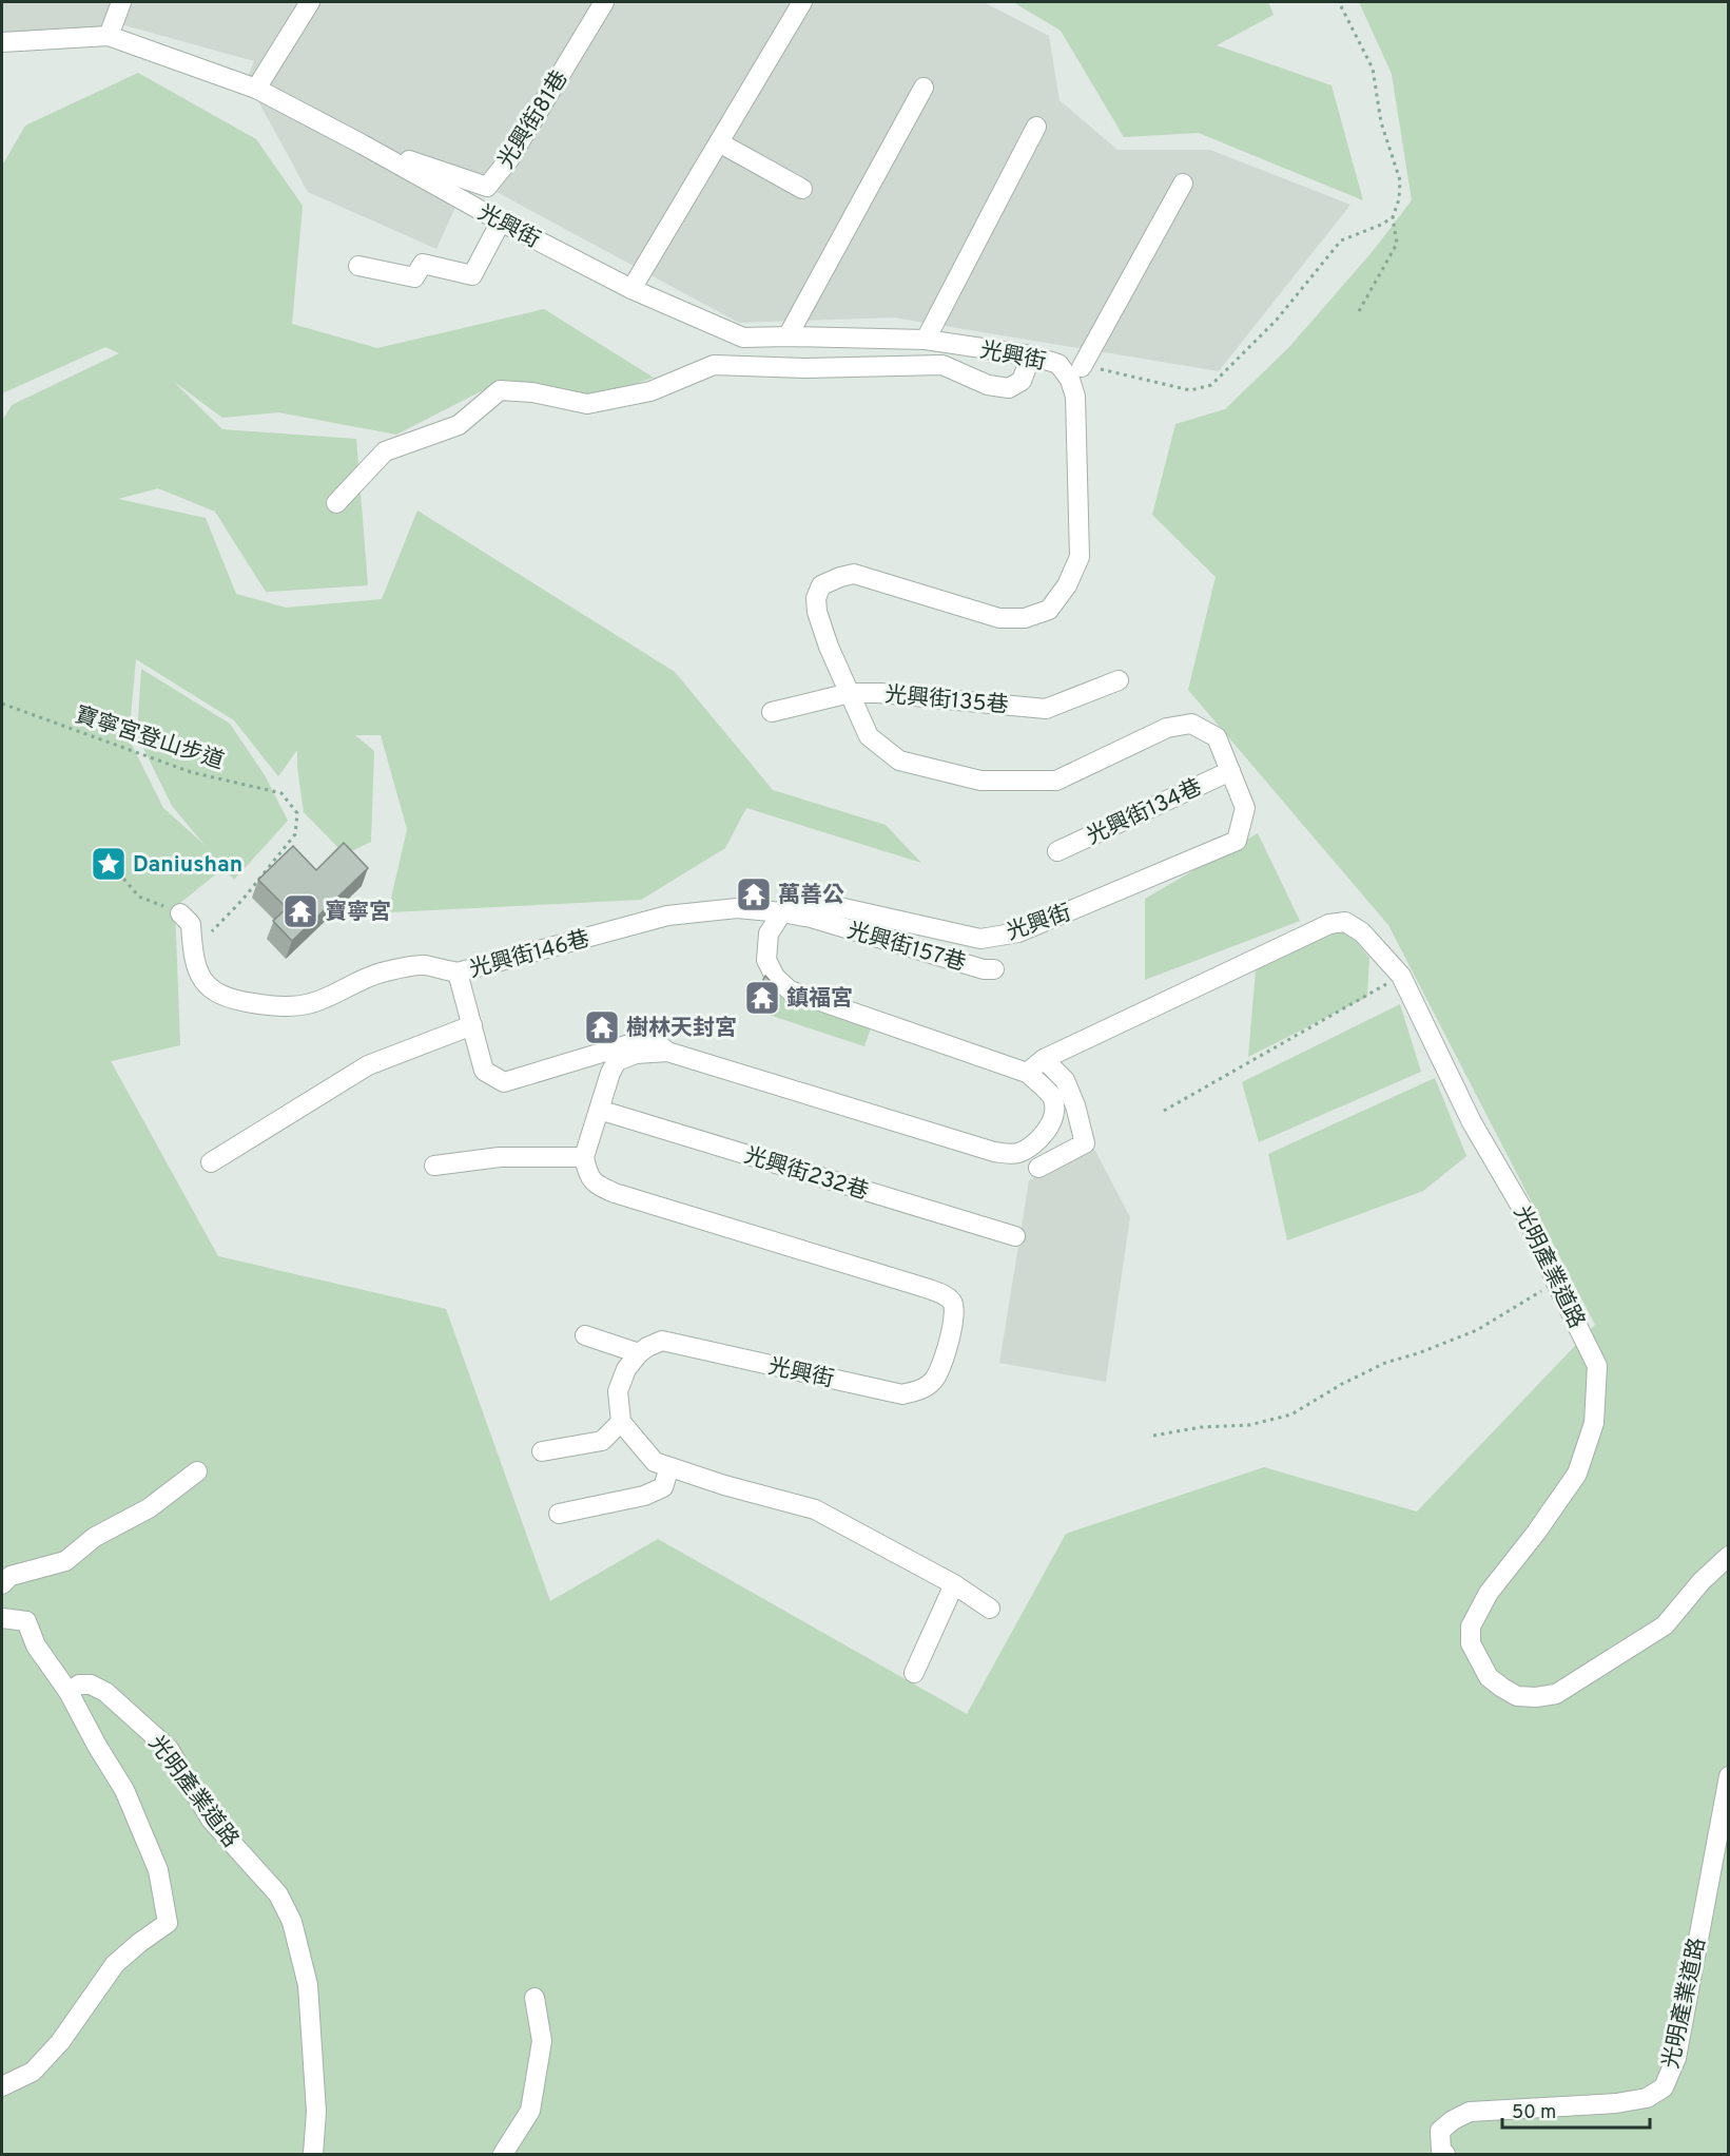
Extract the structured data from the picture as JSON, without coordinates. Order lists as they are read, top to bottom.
{
  "streets": {
    "street": [
      "光興街81巷",
      "光興街",
      "光興街135巷",
      "光興街134巷",
      "光興街157巷",
      "光興街146巷",
      "光興街232巷",
      "光明產業道路"
    ],
    "path": ["寶寧宮登山步道"]
  },
  "crossings": [
    ["光興街81巷", "光興街"],
    ["光興街", "光興街135巷"],
    ["光興街", "光興街134巷"],
    ["光興街", "光興街157巷"],
    ["光興街", "光興街146巷"],
    ["光興街157巷", "光興街146巷"]
  ],
  "places": {
    "place": ["Daniushan"],
    "temple": [
      "萬善公",
      "寶寧宮",
      "鎮福宮",
      "樹林天封宮"
    ]
  },
  "scale_bar": "50 m"
}
